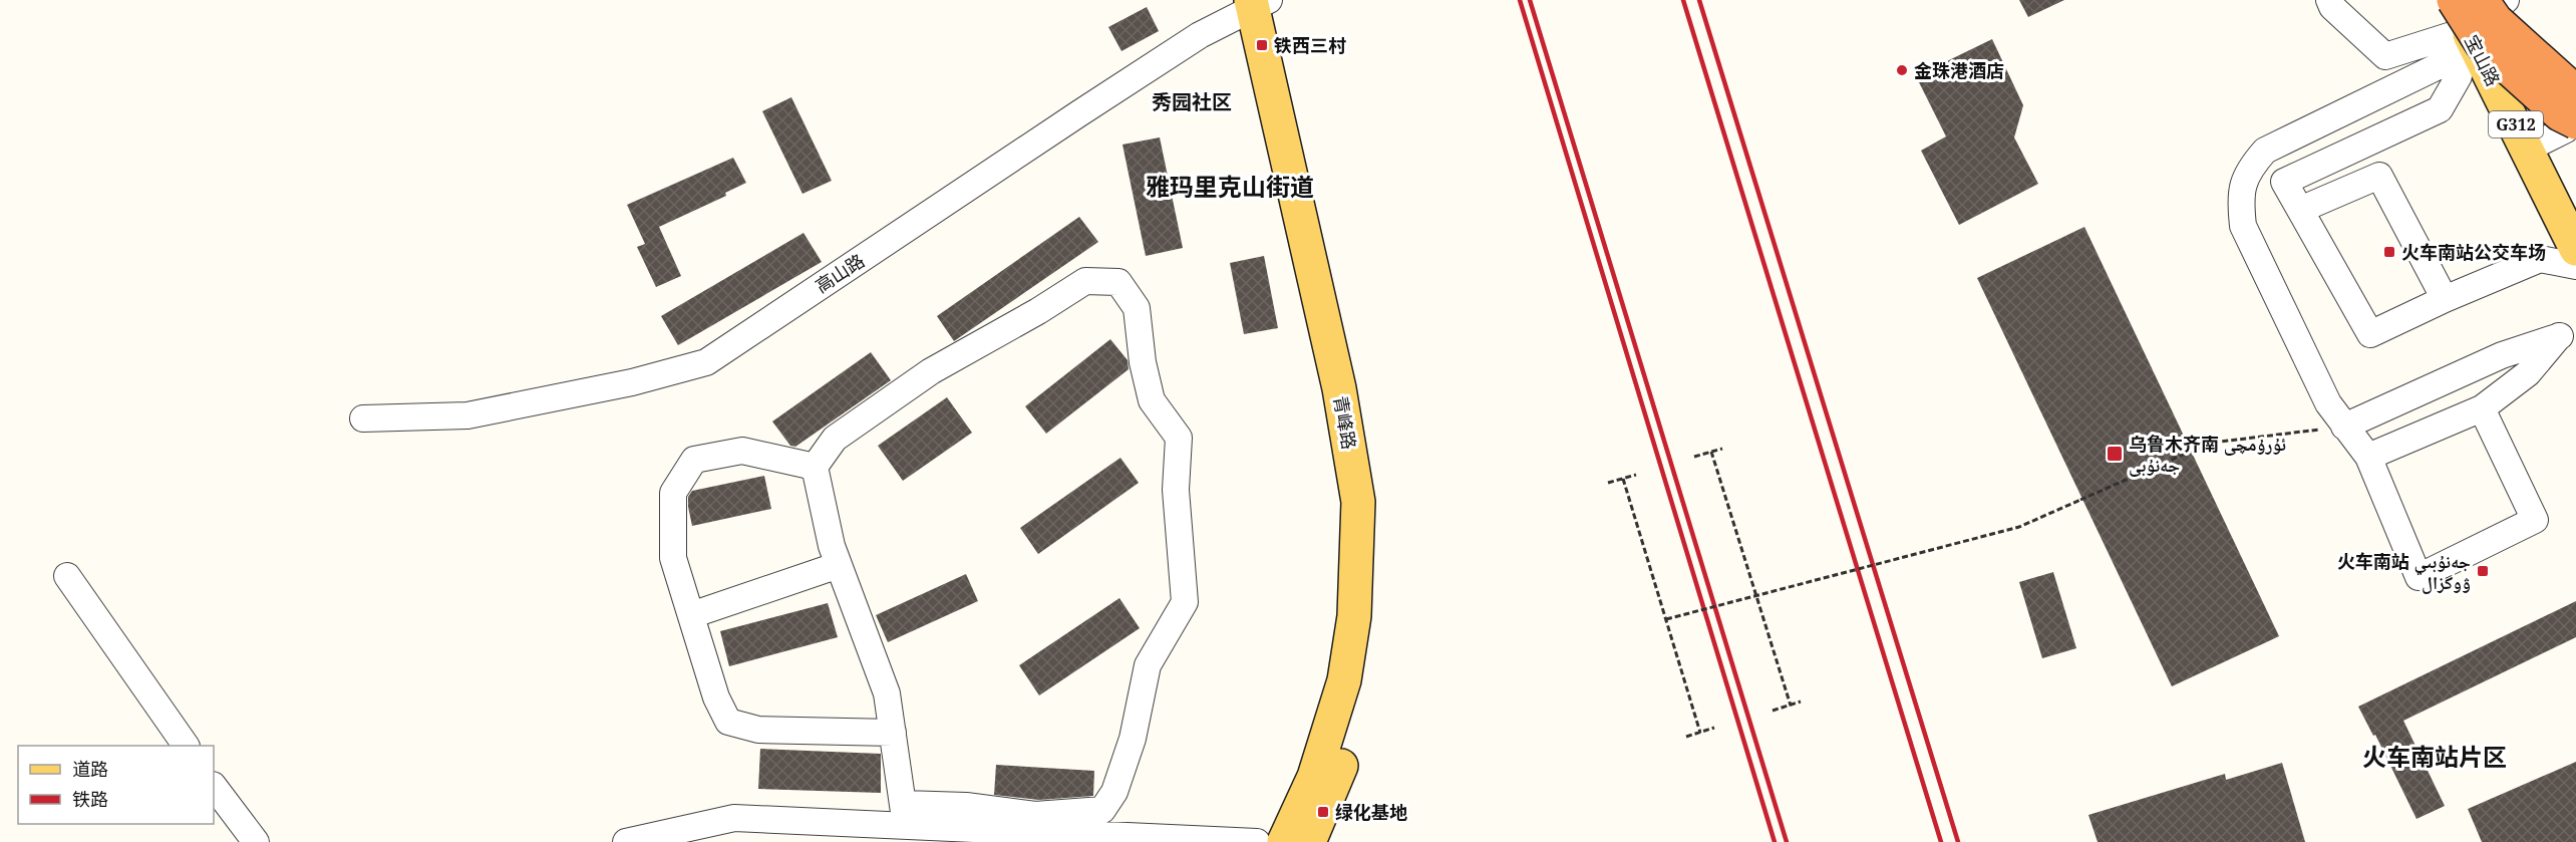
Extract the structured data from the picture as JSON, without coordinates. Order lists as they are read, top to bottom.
{
  "streets": {
    "main road": ["宝山路", "G312", "青峰路"],
    "street": ["高山路"]
  },
  "crossings": [
    ["高山路", "青峰路"]
  ],
  "districts": ["秀园社区", "雅玛里克山街道", "火车南站片区"],
  "places": {
    "transit": [
      "铁西三村",
      "火车南站公交车场",
      "乌鲁木齐南 ئۇرۇمچى جەنۇبى",
      "火车南站 جەنۇبىي ۋوگزال",
      "绿化基地"
    ],
    "other": ["金珠港酒店"]
  },
  "legend": ["道路", "铁路"]
}
